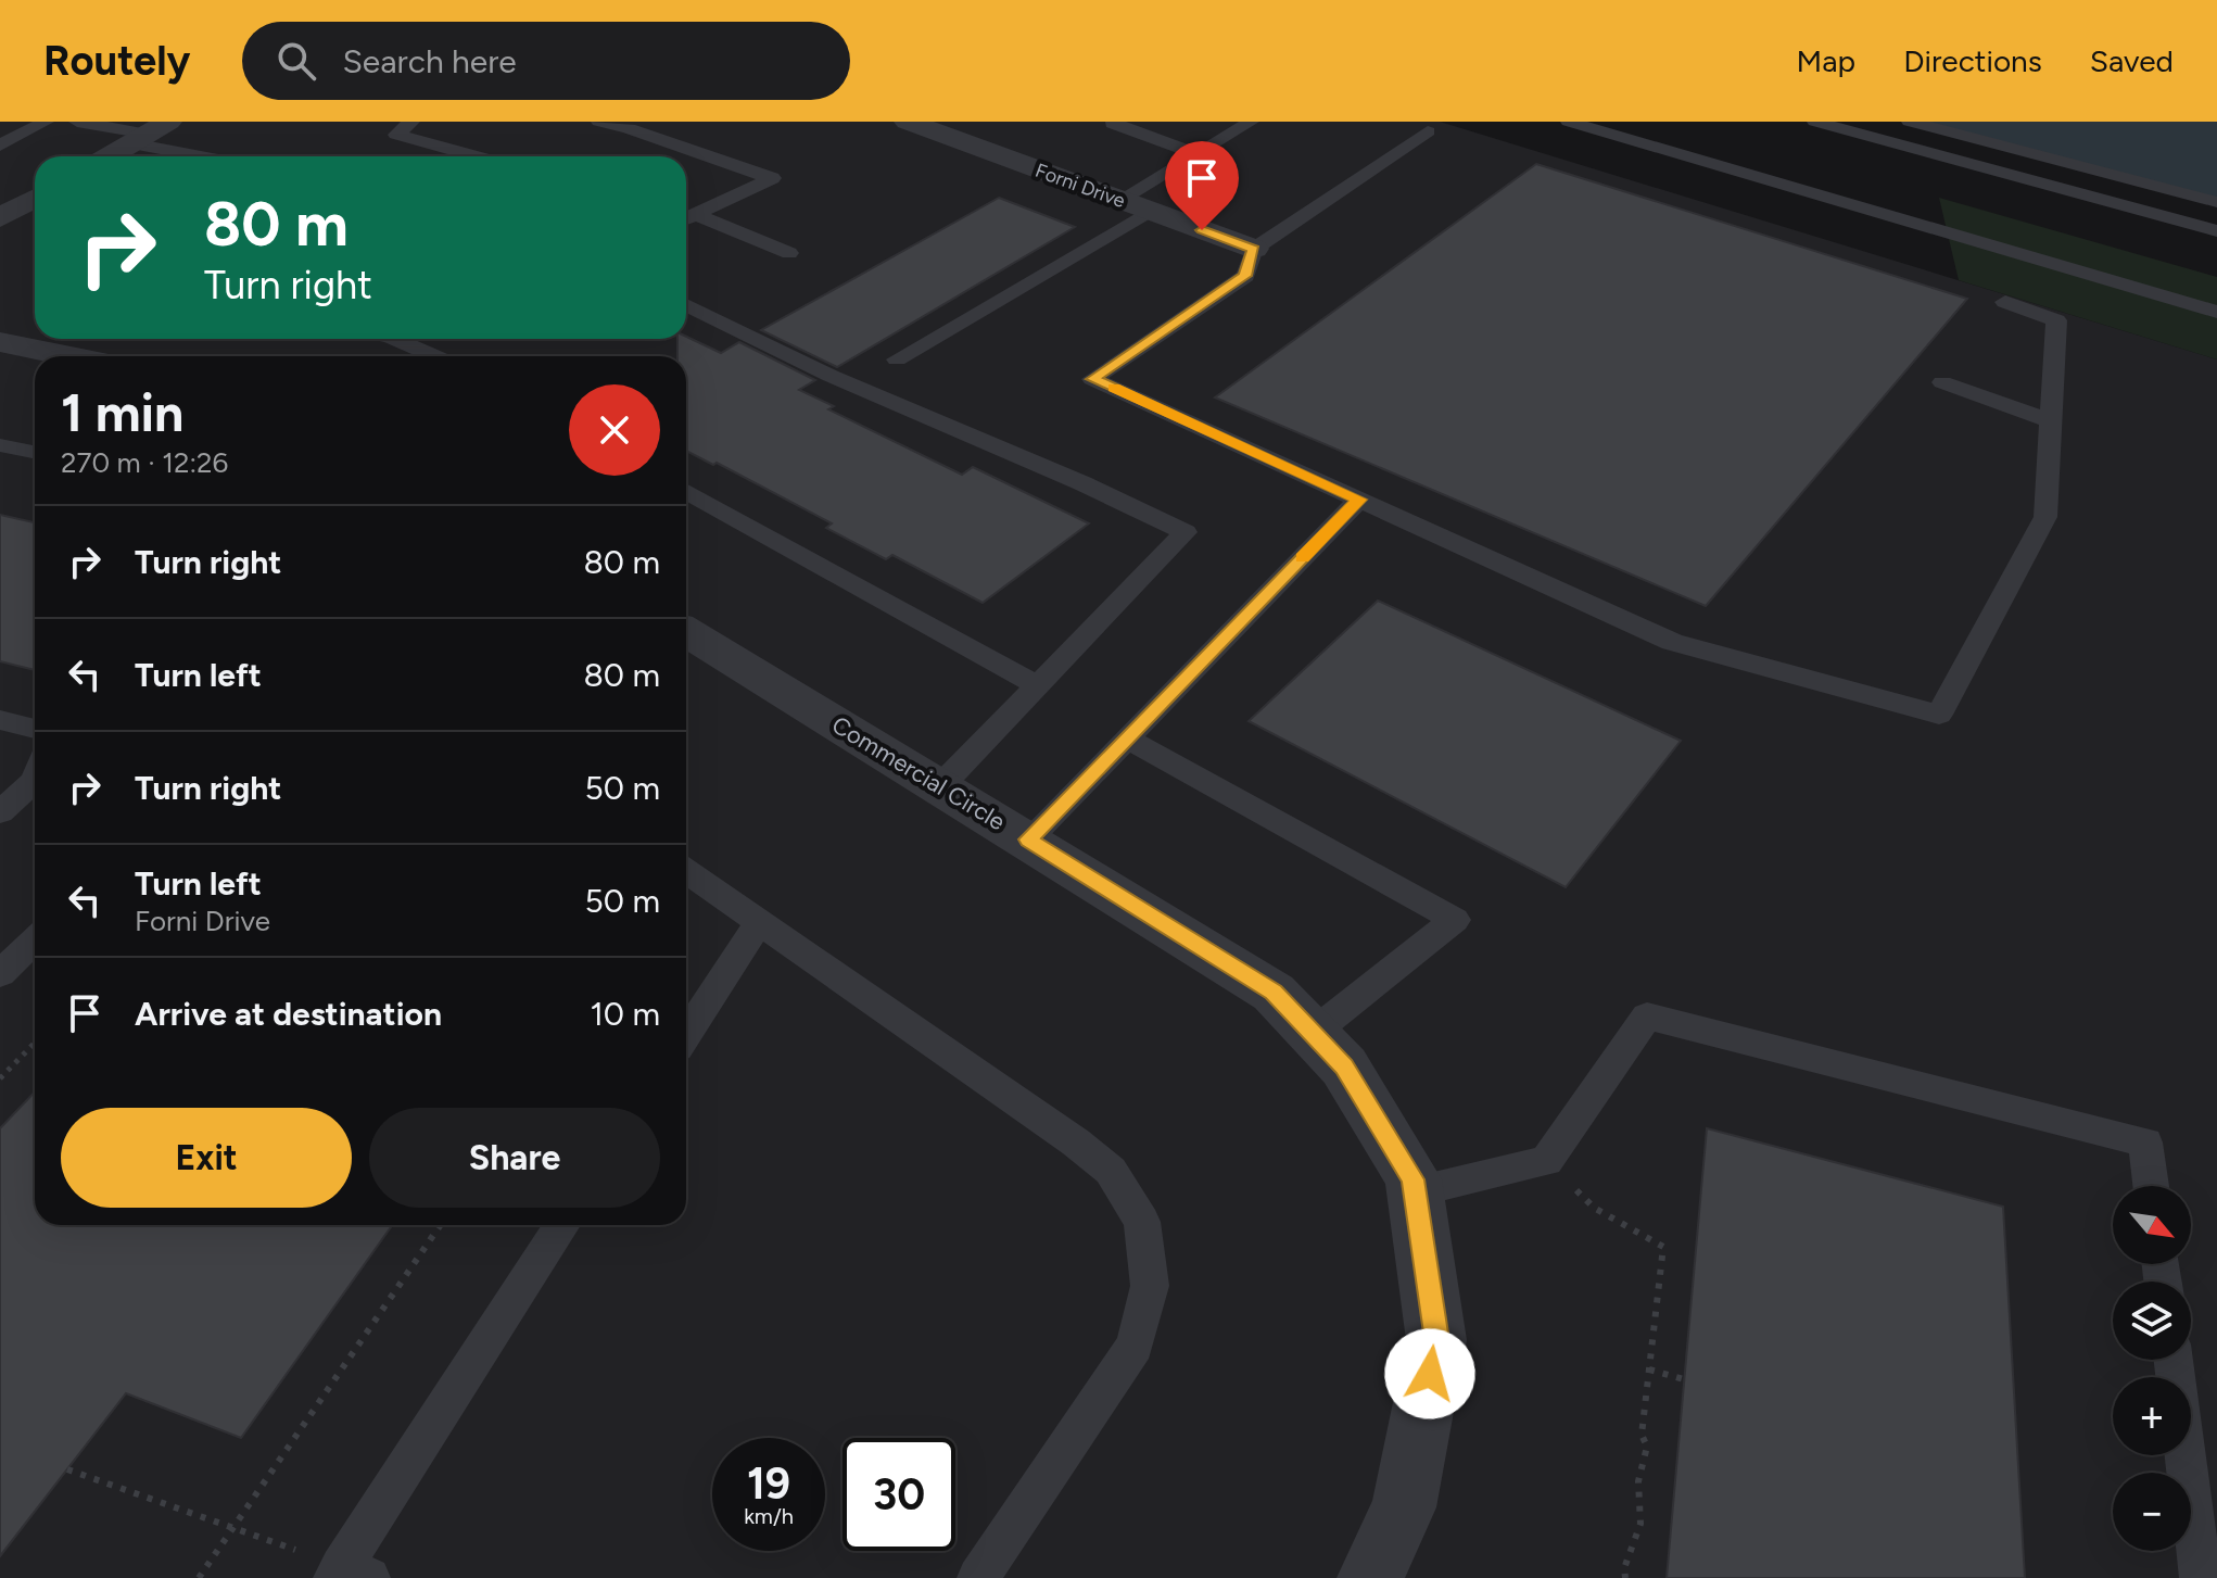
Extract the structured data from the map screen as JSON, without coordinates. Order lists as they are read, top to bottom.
{
  "streets": {
    "street": ["Forni Drive", "Commercial Circle"]
  },
  "north": "bottom right",
  "page": {
    "header": "Routely",
    "search": "Search here",
    "nav": ["Map", "Directions", "Saved"],
    "turn": ["80 m", "Turn right"],
    "heading": ["1 min", "270 m · 12:26"],
    "list": [
      {
        "name": "Turn right",
        "value": "80 m"
      },
      {
        "name": "Turn left",
        "value": "80 m"
      },
      {
        "name": "Turn right",
        "value": "50 m"
      },
      {
        "name": "Turn left",
        "note": "Forni Drive",
        "value": "50 m"
      },
      {
        "name": "Arrive at destination",
        "value": "10 m"
      }
    ],
    "buttons": ["Exit", "Share"],
    "map_buttons": ["+", "−"],
    "speed": "19 km/h",
    "limit": "30"
  }
}
